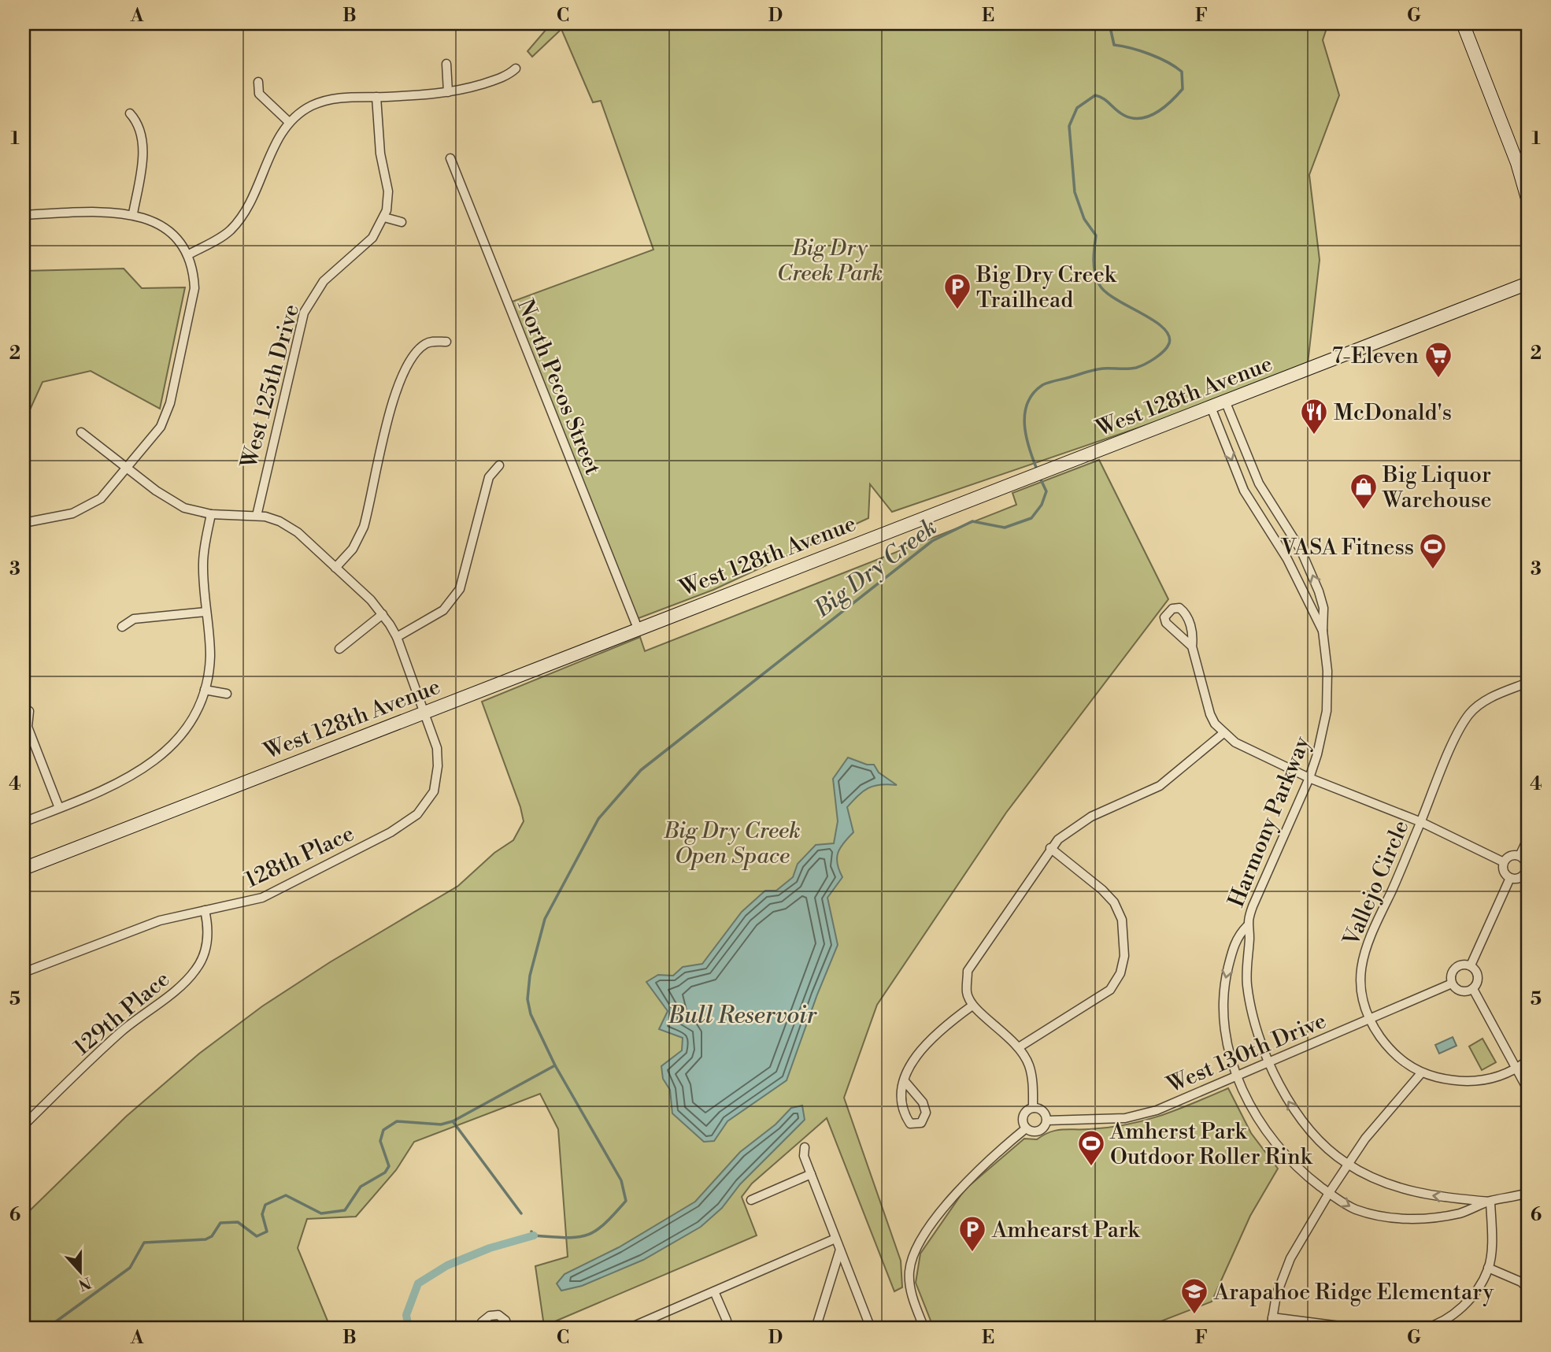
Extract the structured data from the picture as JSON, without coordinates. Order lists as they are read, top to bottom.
{
  "streets": {
    "main road": ["West 128th Avenue"],
    "street": [
      "West 125th Drive",
      "North Pecos Street",
      "Harmony Parkway",
      "128th Place",
      "Vallejo Circle",
      "129th Place",
      "West 130th Drive"
    ]
  },
  "crossings": [
    ["West 125th Drive", "128th Place"],
    ["North Pecos Street", "West 128th Avenue"],
    ["West 128th Avenue", "Harmony Parkway"],
    ["West 128th Avenue", "128th Place"],
    ["Harmony Parkway", "West 130th Drive"],
    ["128th Place", "129th Place"],
    ["Vallejo Circle", "West 130th Drive"]
  ],
  "water": ["Big Dry Creek", "Bull Reservoir"],
  "parks": ["Big Dry Creek Park", "Big Dry Creek Open Space"],
  "places": {
    "parking": ["Big Dry Creek Trailhead", "Amhearst Park"],
    "supermarket": ["7-Eleven"],
    "restaurant": ["McDonald's"],
    "shop": ["Big Liquor Warehouse"],
    "sports": ["VASA Fitness", "Amherst Park Outdoor Roller Rink"],
    "school or university": ["Arapahoe Ridge Elementary"]
  },
  "north": "bottom",
  "grid": {
    "columns": [
      "A",
      "B",
      "C",
      "D",
      "E",
      "F",
      "G"
    ],
    "rows": [
      "1",
      "2",
      "3",
      "4",
      "5",
      "6"
    ]
  }
}
